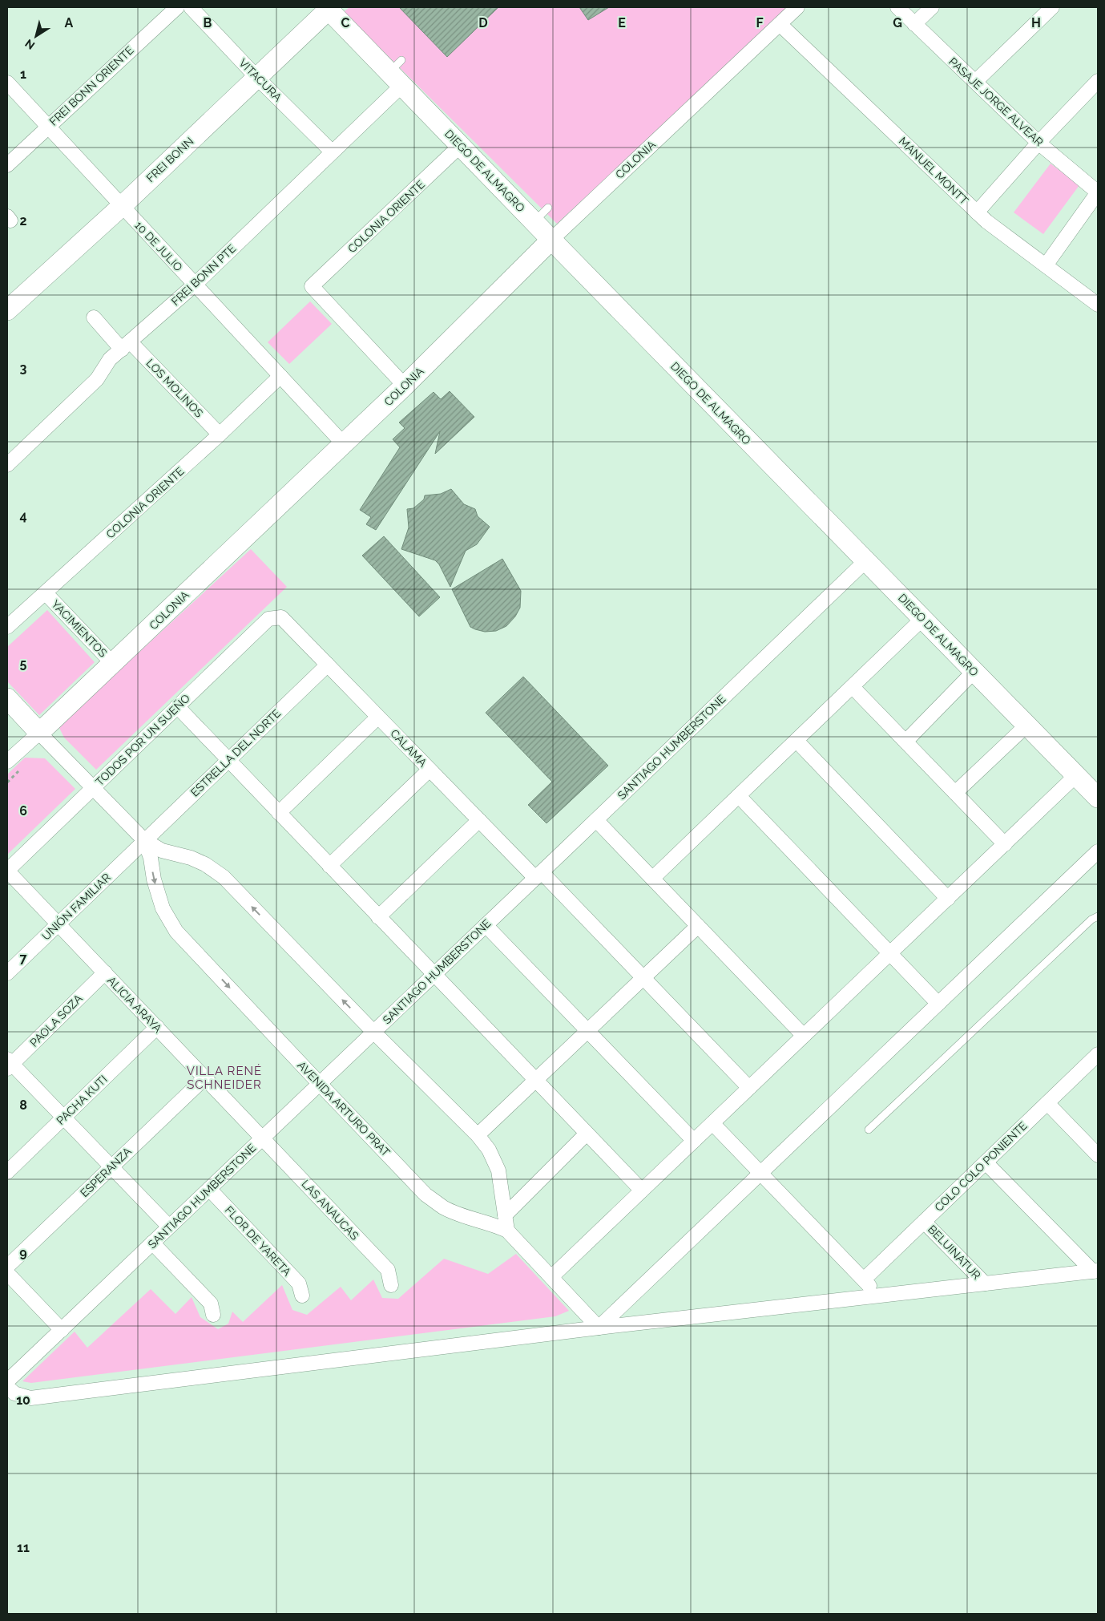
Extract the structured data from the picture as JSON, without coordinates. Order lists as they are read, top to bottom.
{
  "streets": {
    "street": [
      "VITACURA",
      "FREI BONN ORIENTE",
      "PASAJE JORGE ALVEAR",
      "FREI BONN",
      "COLONIA",
      "DIEGO DE ALMAGRO",
      "MANUEL MONTT",
      "COLONIA ORIENTE",
      "10 DE JULIO",
      "FREI BONN PTE",
      "LOS MOLINOS",
      "YACIMIENTOS",
      "TODOS POR UN SUEÑO",
      "SANTIAGO HUMBERSTONE",
      "CALAMA",
      "ESTRELLA DEL NORTE",
      "UNIÓN FAMILIAR",
      "ALICIA ARAYA",
      "PAOLA SOZA",
      "PACHA KUTI",
      "AVENIDA ARTURO PRAT",
      "COLO COLO PONIENTE",
      "ESPERANZA",
      "LAS ANAUCAS",
      "FLOR DE YARETA",
      "BELUINATUR"
    ]
  },
  "crossings": [
    ["VITACURA", "FREI BONN"],
    ["VITACURA", "FREI BONN PTE"],
    ["FREI BONN ORIENTE", "10 DE JULIO"],
    ["FREI BONN", "DIEGO DE ALMAGRO"],
    ["FREI BONN", "10 DE JULIO"],
    ["COLONIA", "DIEGO DE ALMAGRO"],
    ["COLONIA", "MANUEL MONTT"],
    ["COLONIA", "COLONIA ORIENTE"],
    ["COLONIA", "10 DE JULIO"],
    ["COLONIA", "YACIMIENTOS"],
    ["COLONIA", "AVENIDA ARTURO PRAT"],
    ["DIEGO DE ALMAGRO", "COLONIA ORIENTE"],
    ["DIEGO DE ALMAGRO", "FREI BONN PTE"],
    ["DIEGO DE ALMAGRO", "SANTIAGO HUMBERSTONE"],
    ["COLONIA ORIENTE", "10 DE JULIO"],
    ["COLONIA ORIENTE", "LOS MOLINOS"],
    ["COLONIA ORIENTE", "YACIMIENTOS"],
    ["10 DE JULIO", "FREI BONN PTE"],
    ["FREI BONN PTE", "LOS MOLINOS"],
    ["TODOS POR UN SUEÑO", "CALAMA"],
    ["TODOS POR UN SUEÑO", "ALICIA ARAYA"],
    ["TODOS POR UN SUEÑO", "AVENIDA ARTURO PRAT"],
    ["SANTIAGO HUMBERSTONE", "CALAMA"],
    ["SANTIAGO HUMBERSTONE", "ALICIA ARAYA"],
    ["SANTIAGO HUMBERSTONE", "AVENIDA ARTURO PRAT"],
    ["SANTIAGO HUMBERSTONE", "LAS ANAUCAS"],
    ["SANTIAGO HUMBERSTONE", "FLOR DE YARETA"],
    ["CALAMA", "ESTRELLA DEL NORTE"],
    ["ESTRELLA DEL NORTE", "UNIÓN FAMILIAR"],
    ["ESTRELLA DEL NORTE", "AVENIDA ARTURO PRAT"],
    ["UNIÓN FAMILIAR", "ALICIA ARAYA"],
    ["UNIÓN FAMILIAR", "AVENIDA ARTURO PRAT"],
    ["ALICIA ARAYA", "PAOLA SOZA"],
    ["ALICIA ARAYA", "PACHA KUTI"],
    ["ALICIA ARAYA", "ESPERANZA"],
    ["ALICIA ARAYA", "LAS ANAUCAS"],
    ["COLO COLO PONIENTE", "BELUINATUR"]
  ],
  "districts": ["VILLA RENÉ SCHNEIDER"],
  "north": "bottom left",
  "grid": {
    "columns": [
      "A",
      "B",
      "C",
      "D",
      "E",
      "F",
      "G",
      "H"
    ],
    "rows": [
      "1",
      "2",
      "3",
      "4",
      "5",
      "6",
      "7",
      "8",
      "9",
      "10",
      "11"
    ]
  }
}
